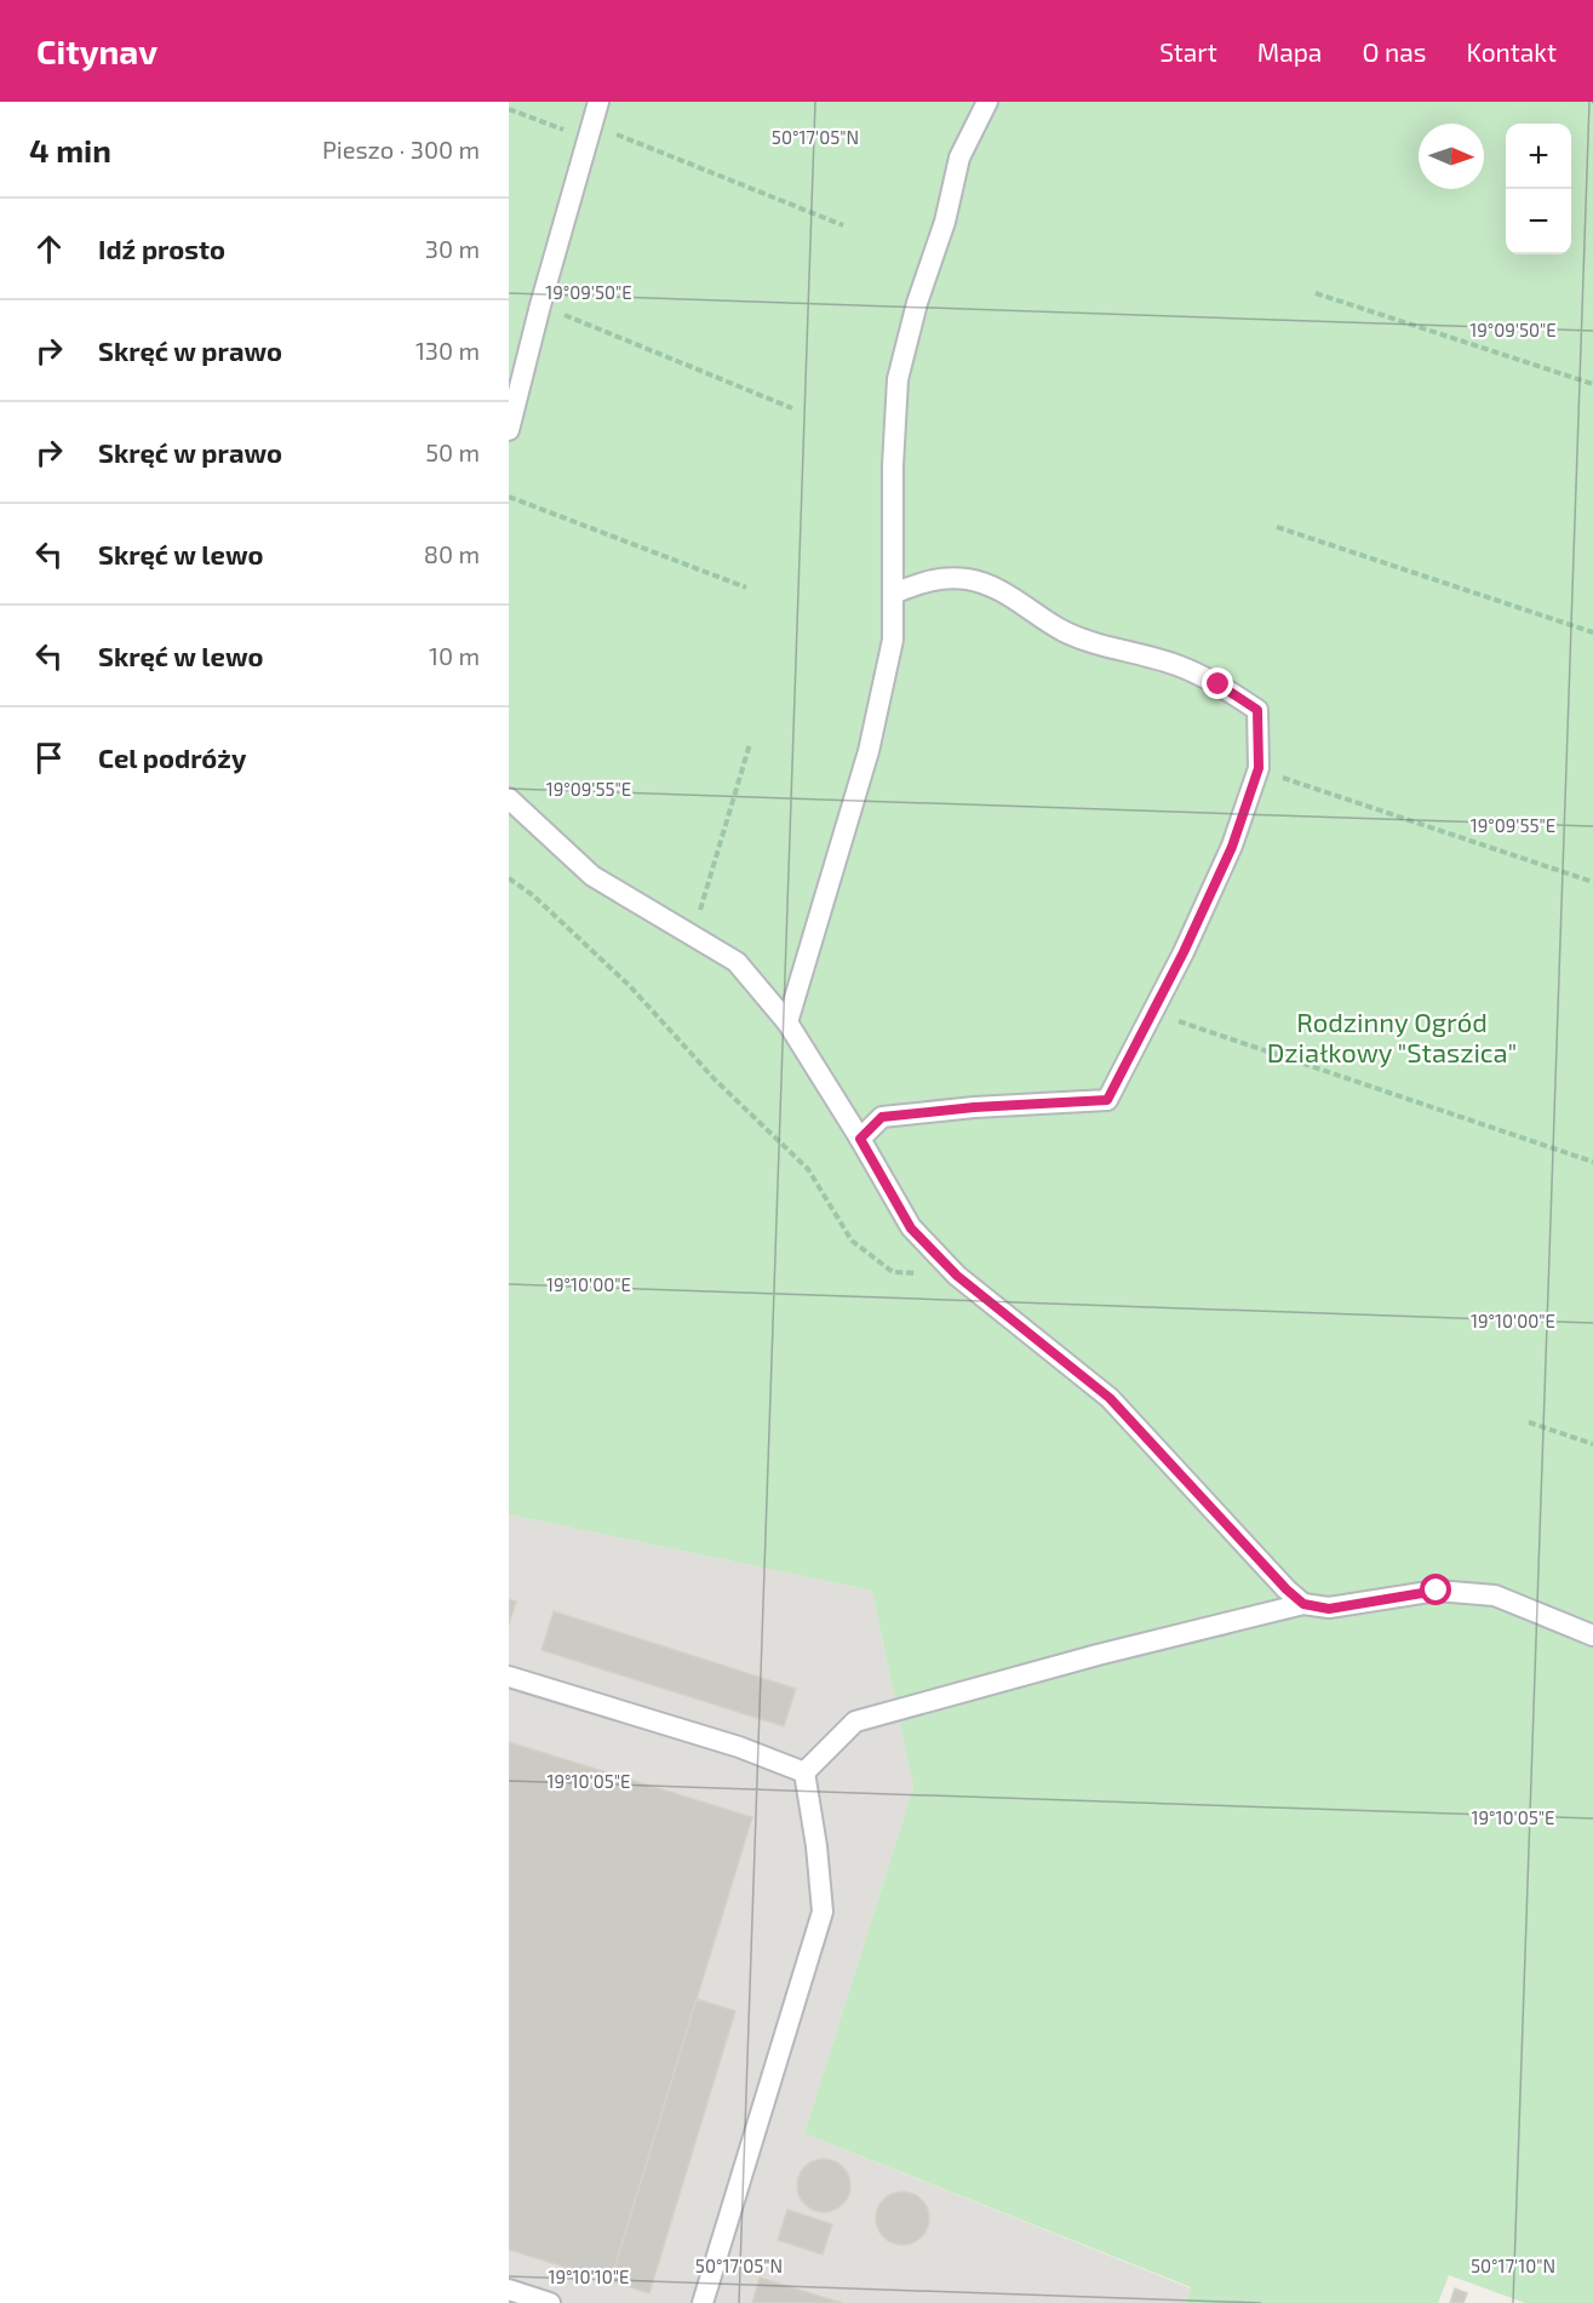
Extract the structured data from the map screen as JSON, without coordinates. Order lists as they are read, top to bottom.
{
  "parks": ["Rodzinny Ogród Działkowy \"Staszica\""],
  "north": "right",
  "page": {
    "header": "Citynav",
    "nav": [
      "Start",
      "Mapa",
      "O nas",
      "Kontakt"
    ],
    "heading": ["4 min", "Pieszo · 300 m"],
    "map_buttons": ["+", "−"],
    "list": [
      ["Idź prosto", "30 m"],
      ["Skręć w prawo", "130 m"],
      ["Skręć w prawo", "50 m"],
      ["Skręć w lewo", "80 m"],
      ["Skręć w lewo", "10 m"],
      "Cel podróży"
    ]
  },
  "coordinates": [
    "50°17'05\"N",
    "19°09'50\"E",
    "19°09'55\"E",
    "19°10'00\"E",
    "19°10'05\"E",
    "50°17'10\"N",
    "19°10'10\"E"
  ]
}
